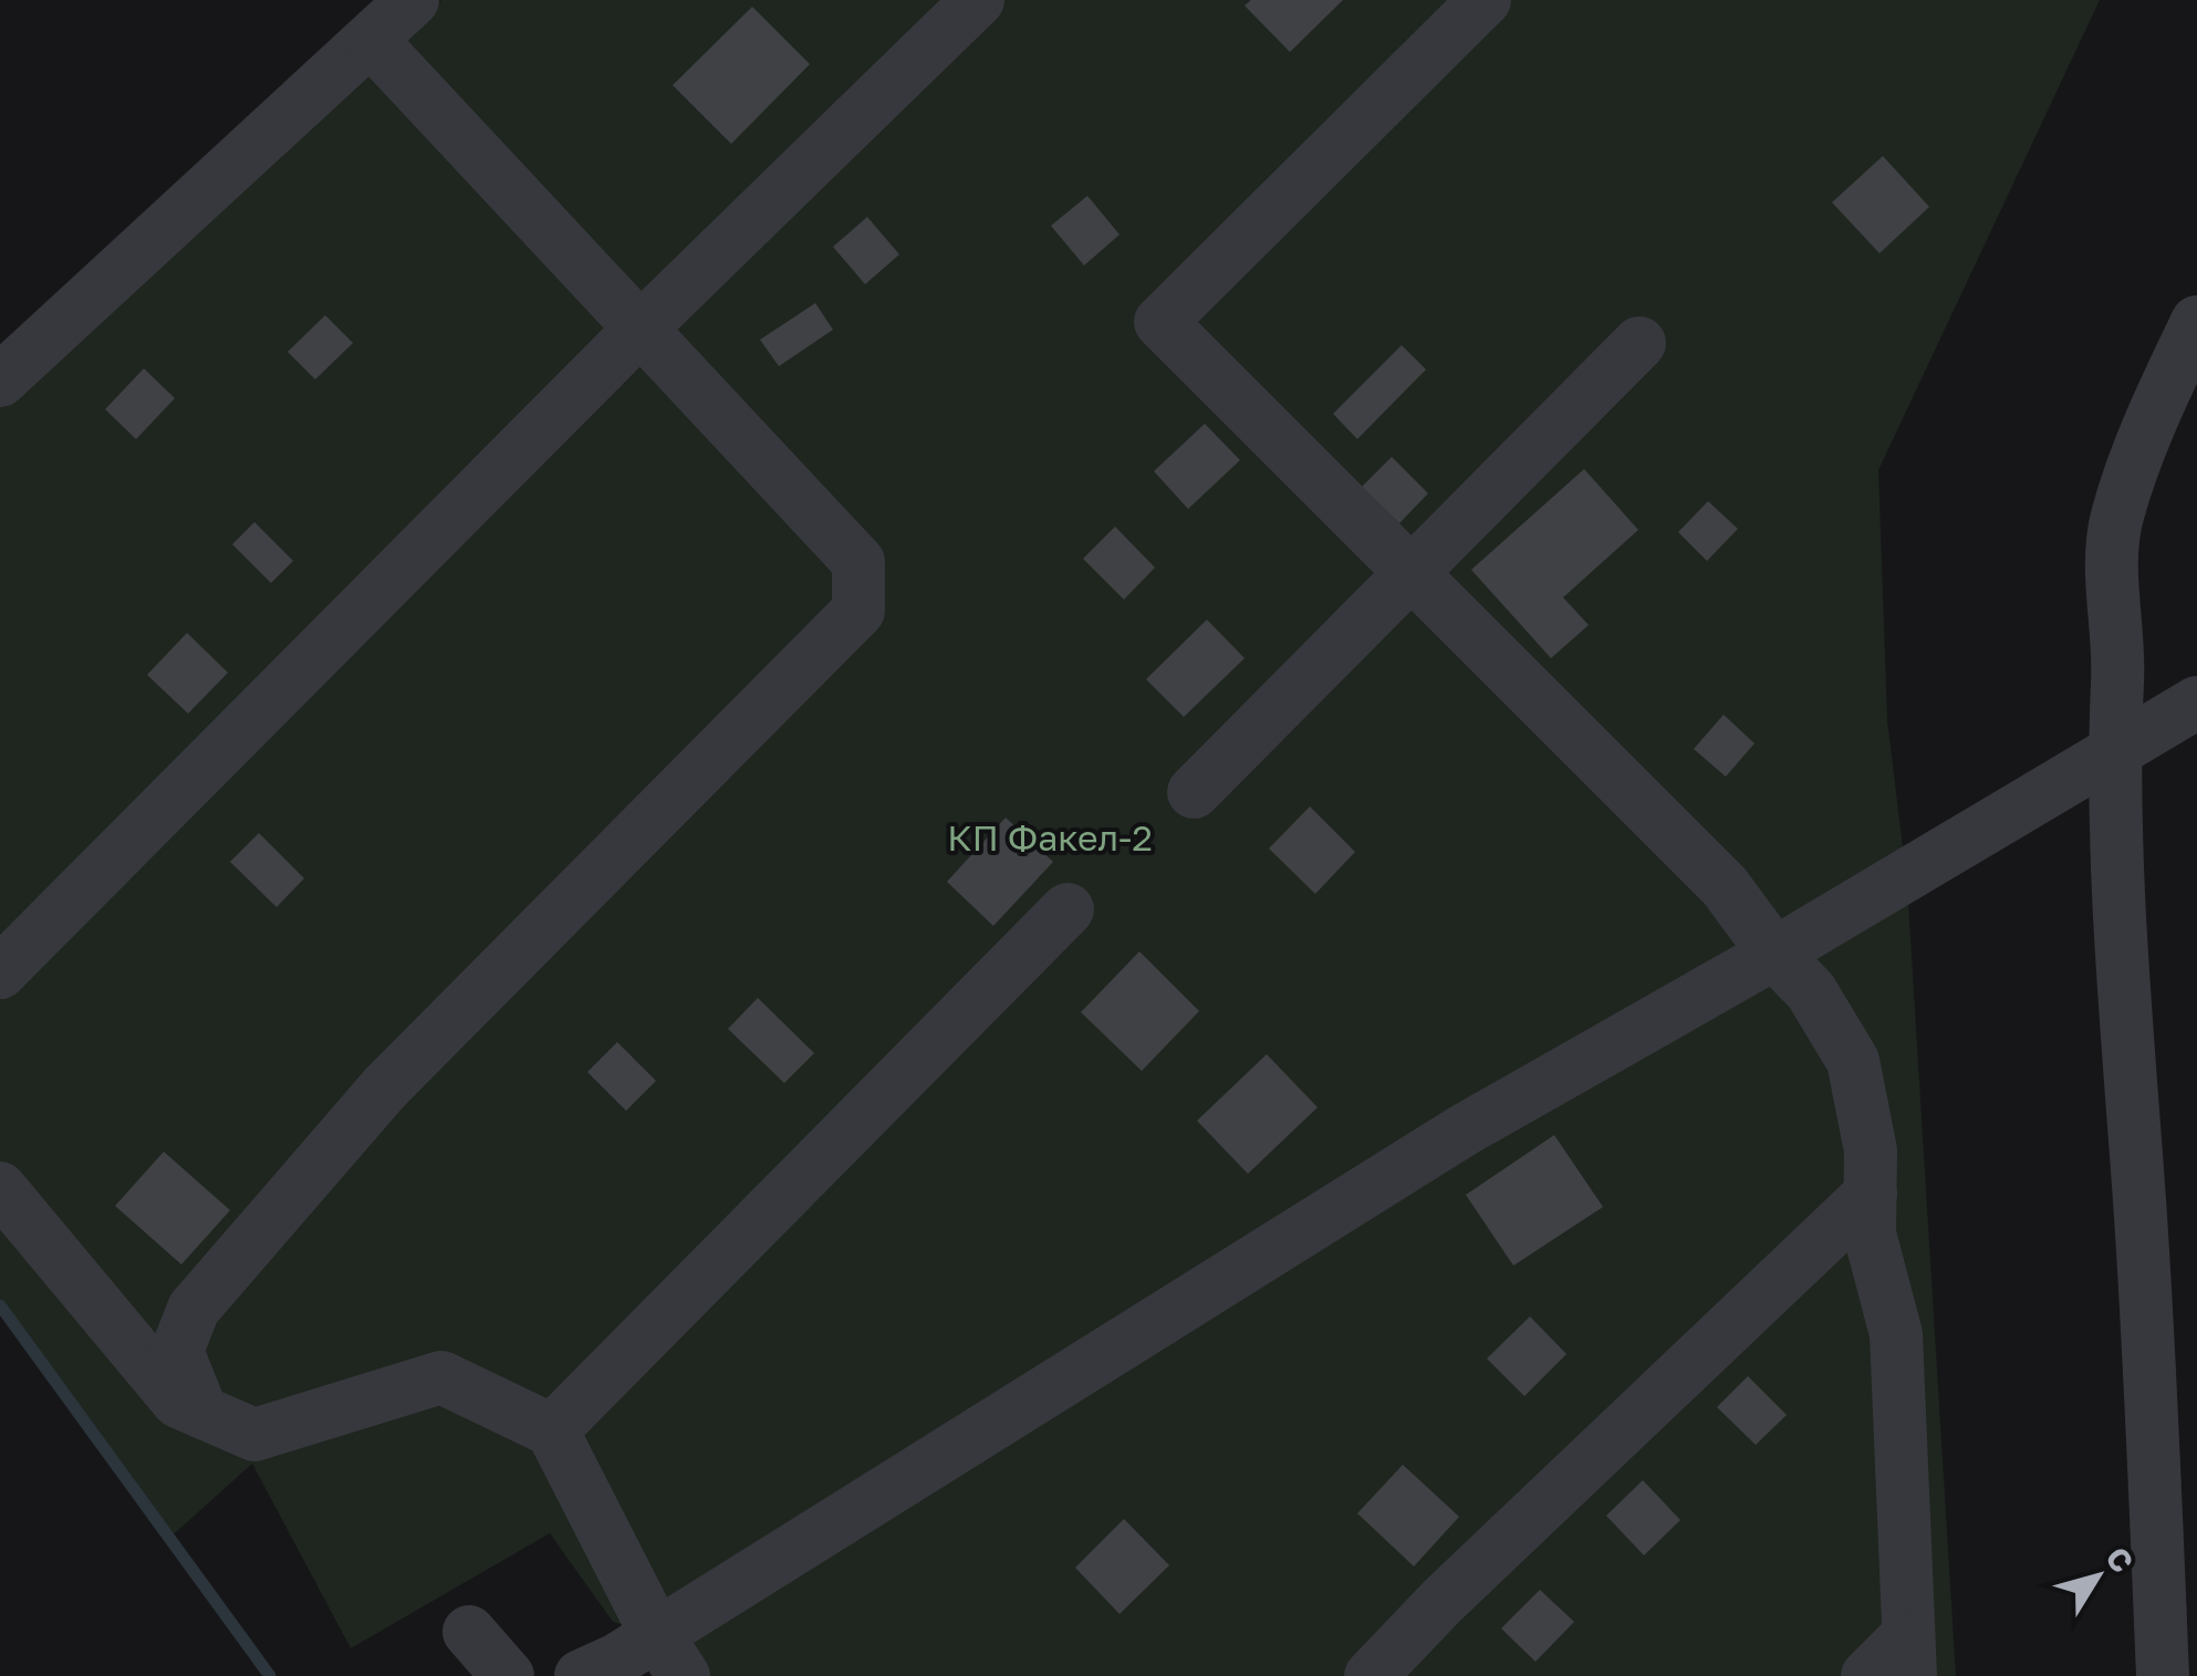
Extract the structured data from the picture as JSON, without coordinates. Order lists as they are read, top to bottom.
{
  "parks": ["КП Факел-2"],
  "north": "top right"
}
